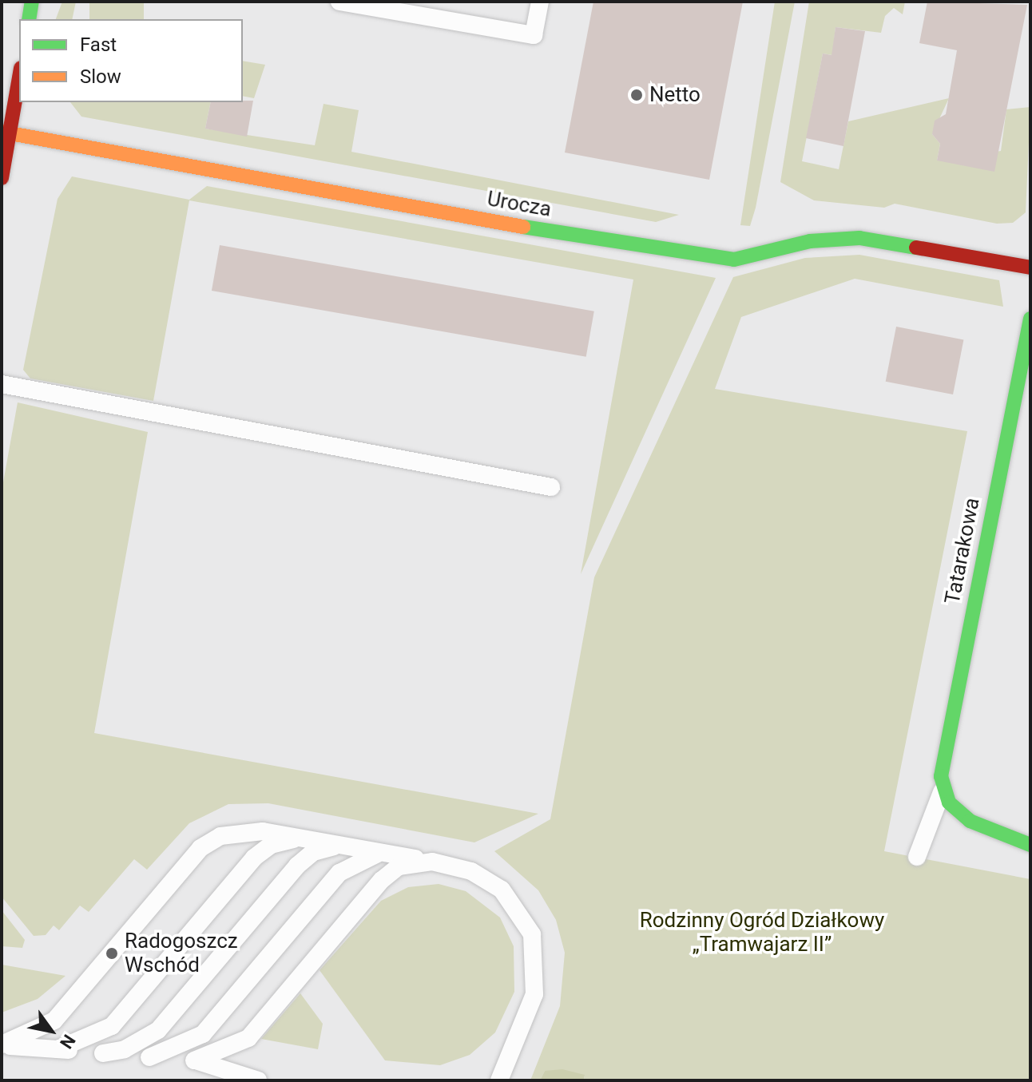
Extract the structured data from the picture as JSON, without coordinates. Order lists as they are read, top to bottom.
{
  "streets": {
    "street": ["Urocza", "Tatarakowa"]
  },
  "parks": ["Rodzinny Ogród Działkowy „Tramwajarz II”"],
  "places": ["Netto", "Radogoszcz Wschód"],
  "legend": ["Fast", "Slow"],
  "north": "bottom right"
}
